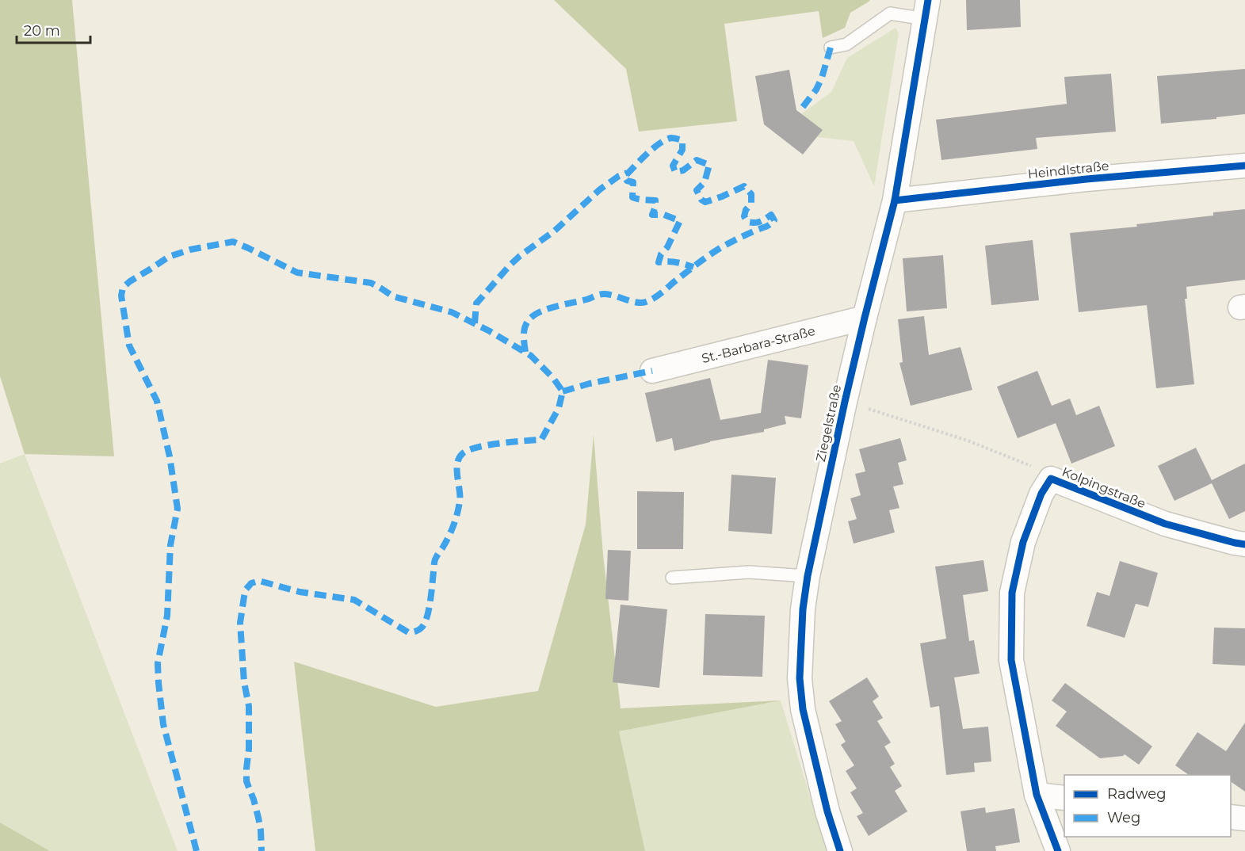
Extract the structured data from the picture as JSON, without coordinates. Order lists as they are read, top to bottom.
{
  "streets": {
    "street": [
      "Heindlstraße",
      "St.-Barbara-Straße",
      "Ziegelstraße",
      "Kolpingstraße"
    ]
  },
  "crossings": [
    ["Heindlstraße", "Ziegelstraße"],
    ["St.-Barbara-Straße", "Ziegelstraße"]
  ],
  "legend": ["Radweg", "Weg"],
  "scale_bar": "20 m"
}
